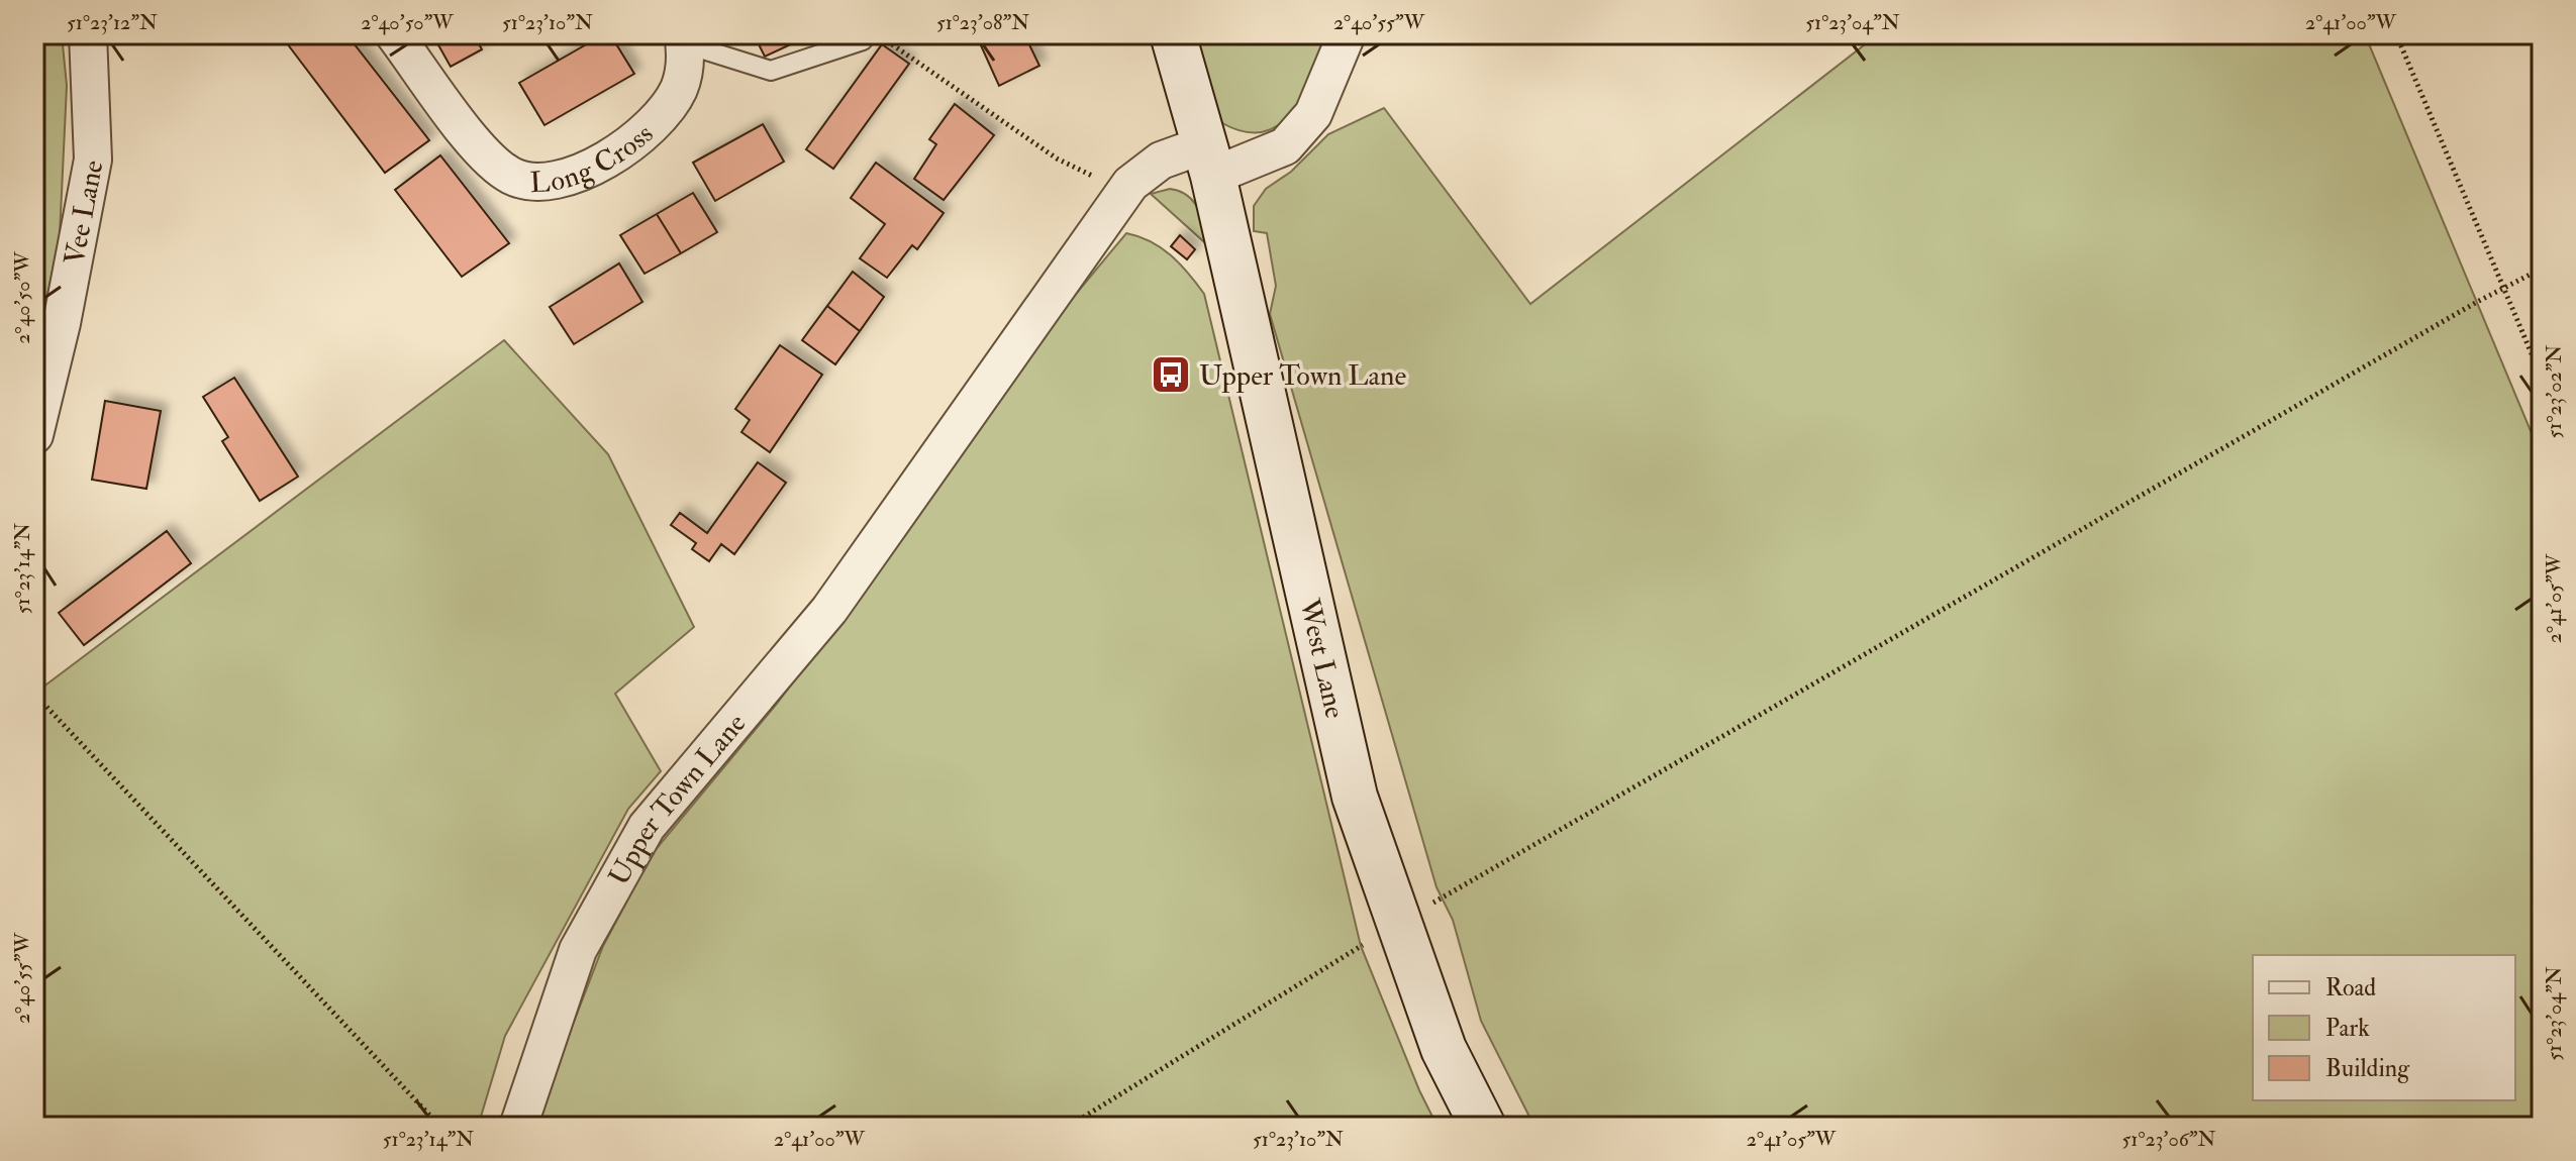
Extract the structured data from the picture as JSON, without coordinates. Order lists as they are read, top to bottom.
{
  "streets": {
    "street": [
      "Long Cross",
      "Vee Lane",
      "West Lane",
      "Upper Town Lane"
    ]
  },
  "crossings": [
    ["West Lane", "Upper Town Lane"]
  ],
  "places": {
    "bus stop": ["Upper Town Lane"]
  },
  "legend": ["Road", "Park", "Building"],
  "coordinates": [
    "51°23'12\"N",
    "2°40'50\"W",
    "51°23'10\"N",
    "51°23'08\"N",
    "2°40'55\"W",
    "51°23'04\"N",
    "2°41'00\"W",
    "51°23'02\"N",
    "51°23'14\"N",
    "2°41'05\"W",
    "51°23'06\"N"
  ]
}
